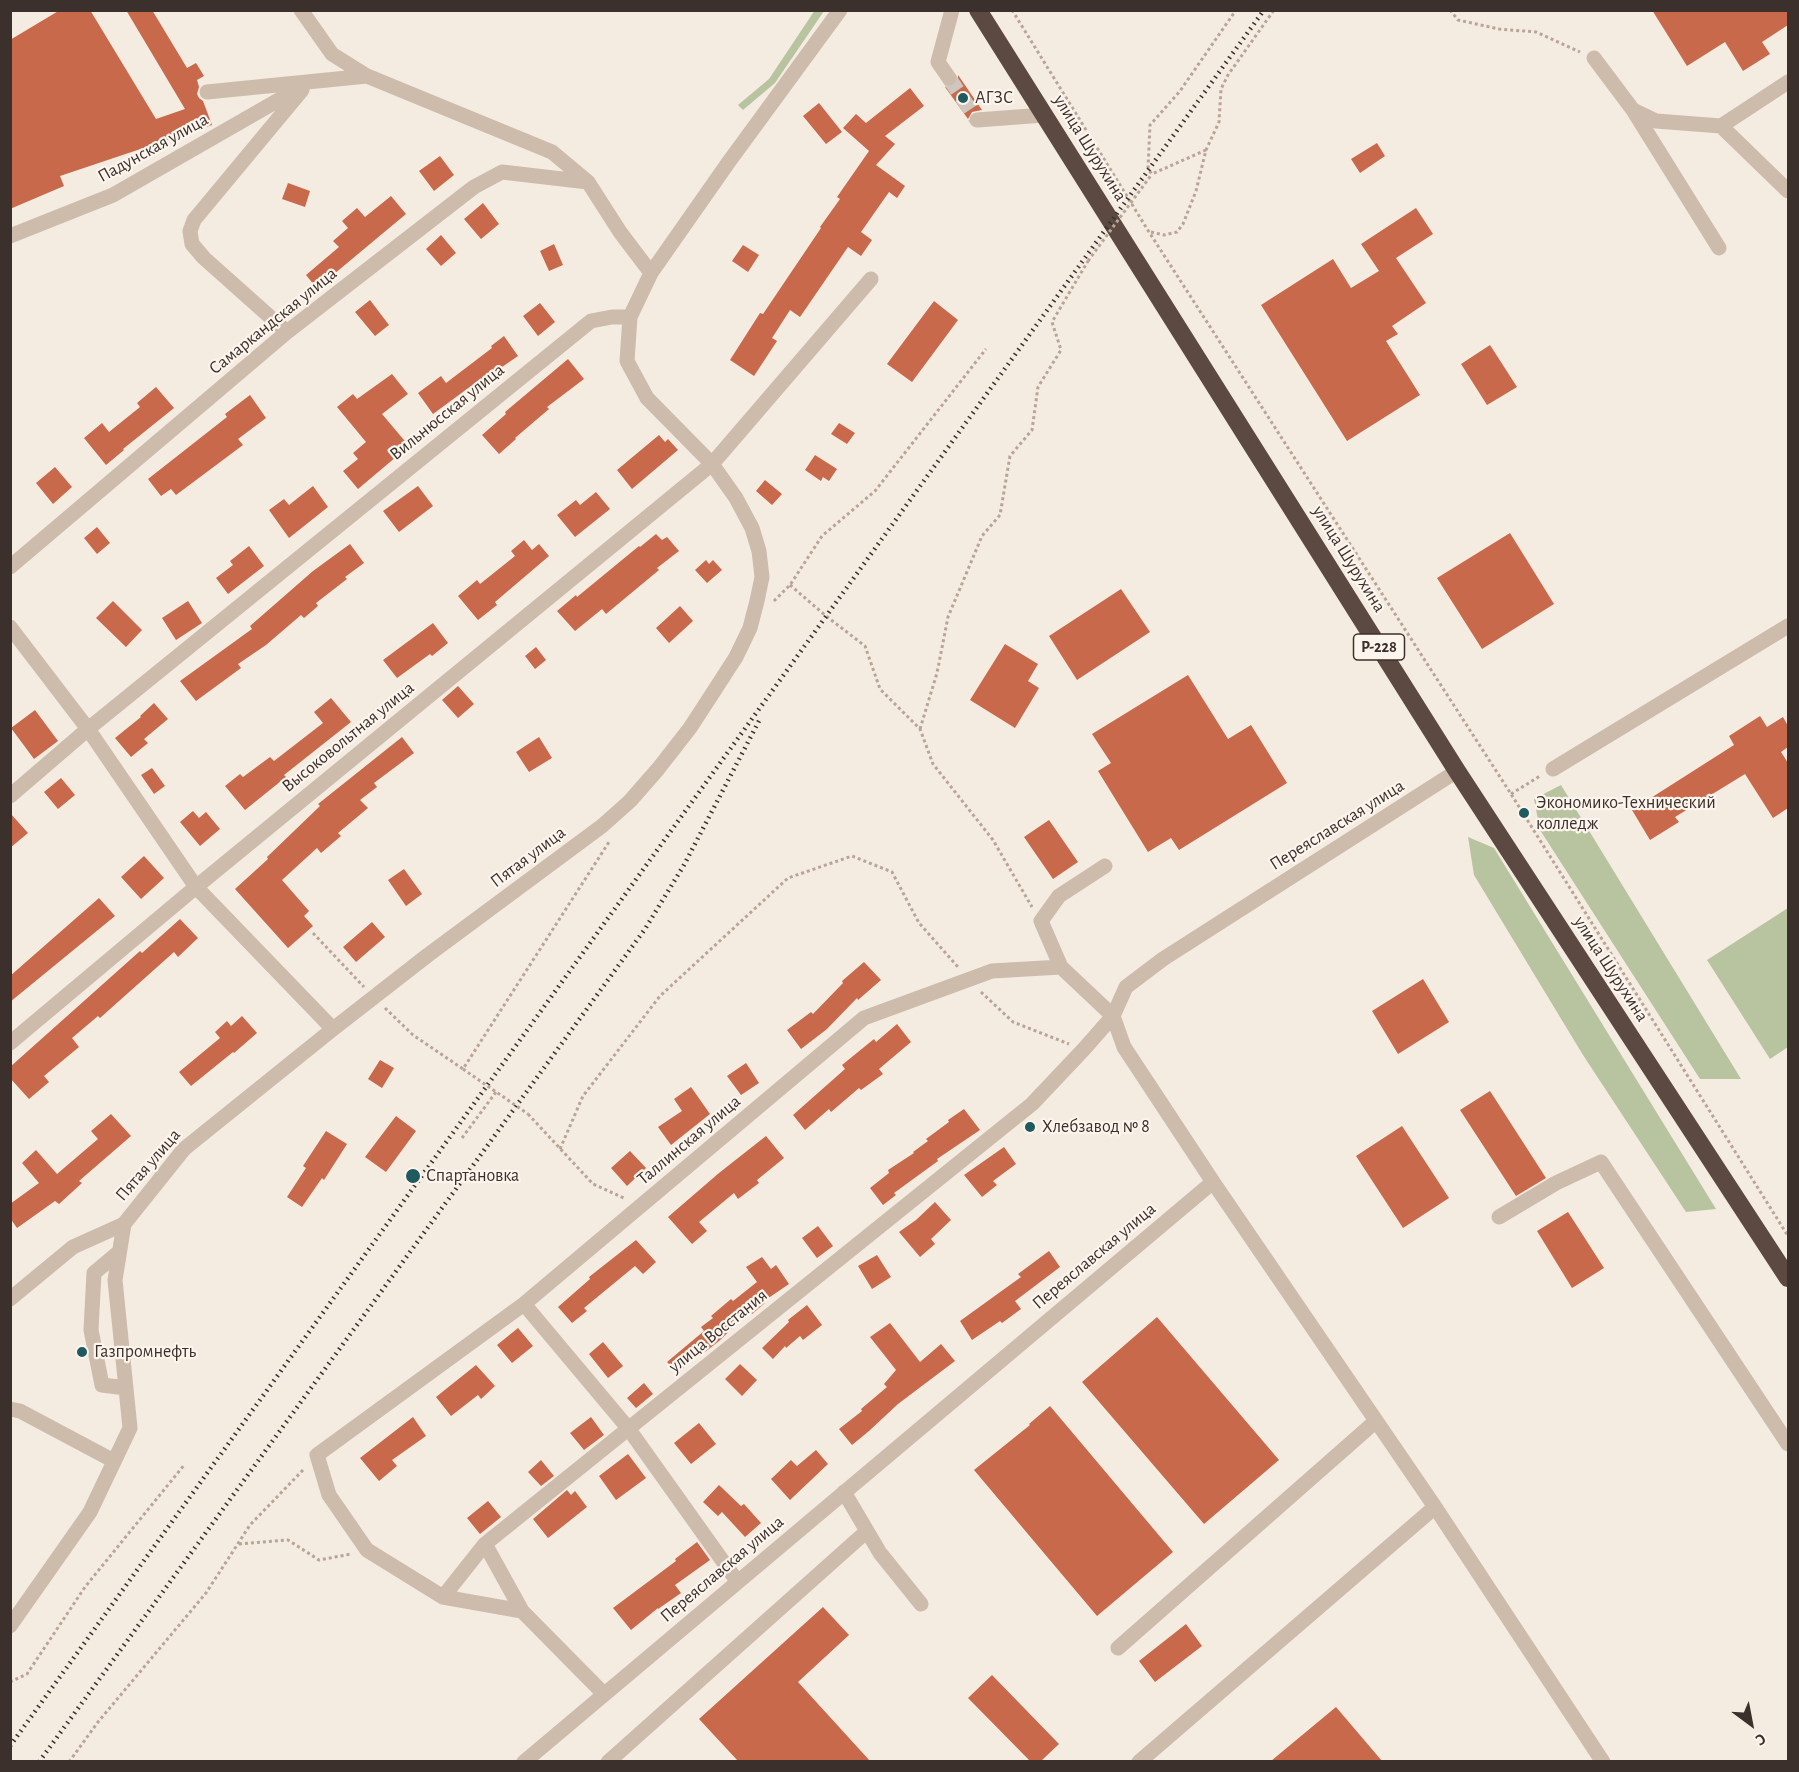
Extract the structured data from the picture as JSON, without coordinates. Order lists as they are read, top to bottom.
{
  "streets": {
    "highway": ["улица Шурухина", "Р-228"],
    "street": [
      "Падунская улица",
      "Самаркандская улица",
      "Вильнюсская улица",
      "Высоковольтная улица",
      "Переяславская улица",
      "Пятая улица",
      "Таллинская улица",
      "улица Восстания"
    ]
  },
  "crossings": [
    ["улица Шурухина", "Переяславская улица"],
    ["Вильнюсская улица", "Пятая улица"],
    ["Высоковольтная улица", "Пятая улица"],
    ["Переяславская улица", "улица Восстания"]
  ],
  "places": [
    "АГЗС",
    "Экономико-Технический колледж",
    "Хлебзавод № 8",
    "Спартановка",
    "Газпромнефть"
  ],
  "north": "bottom right"
}
